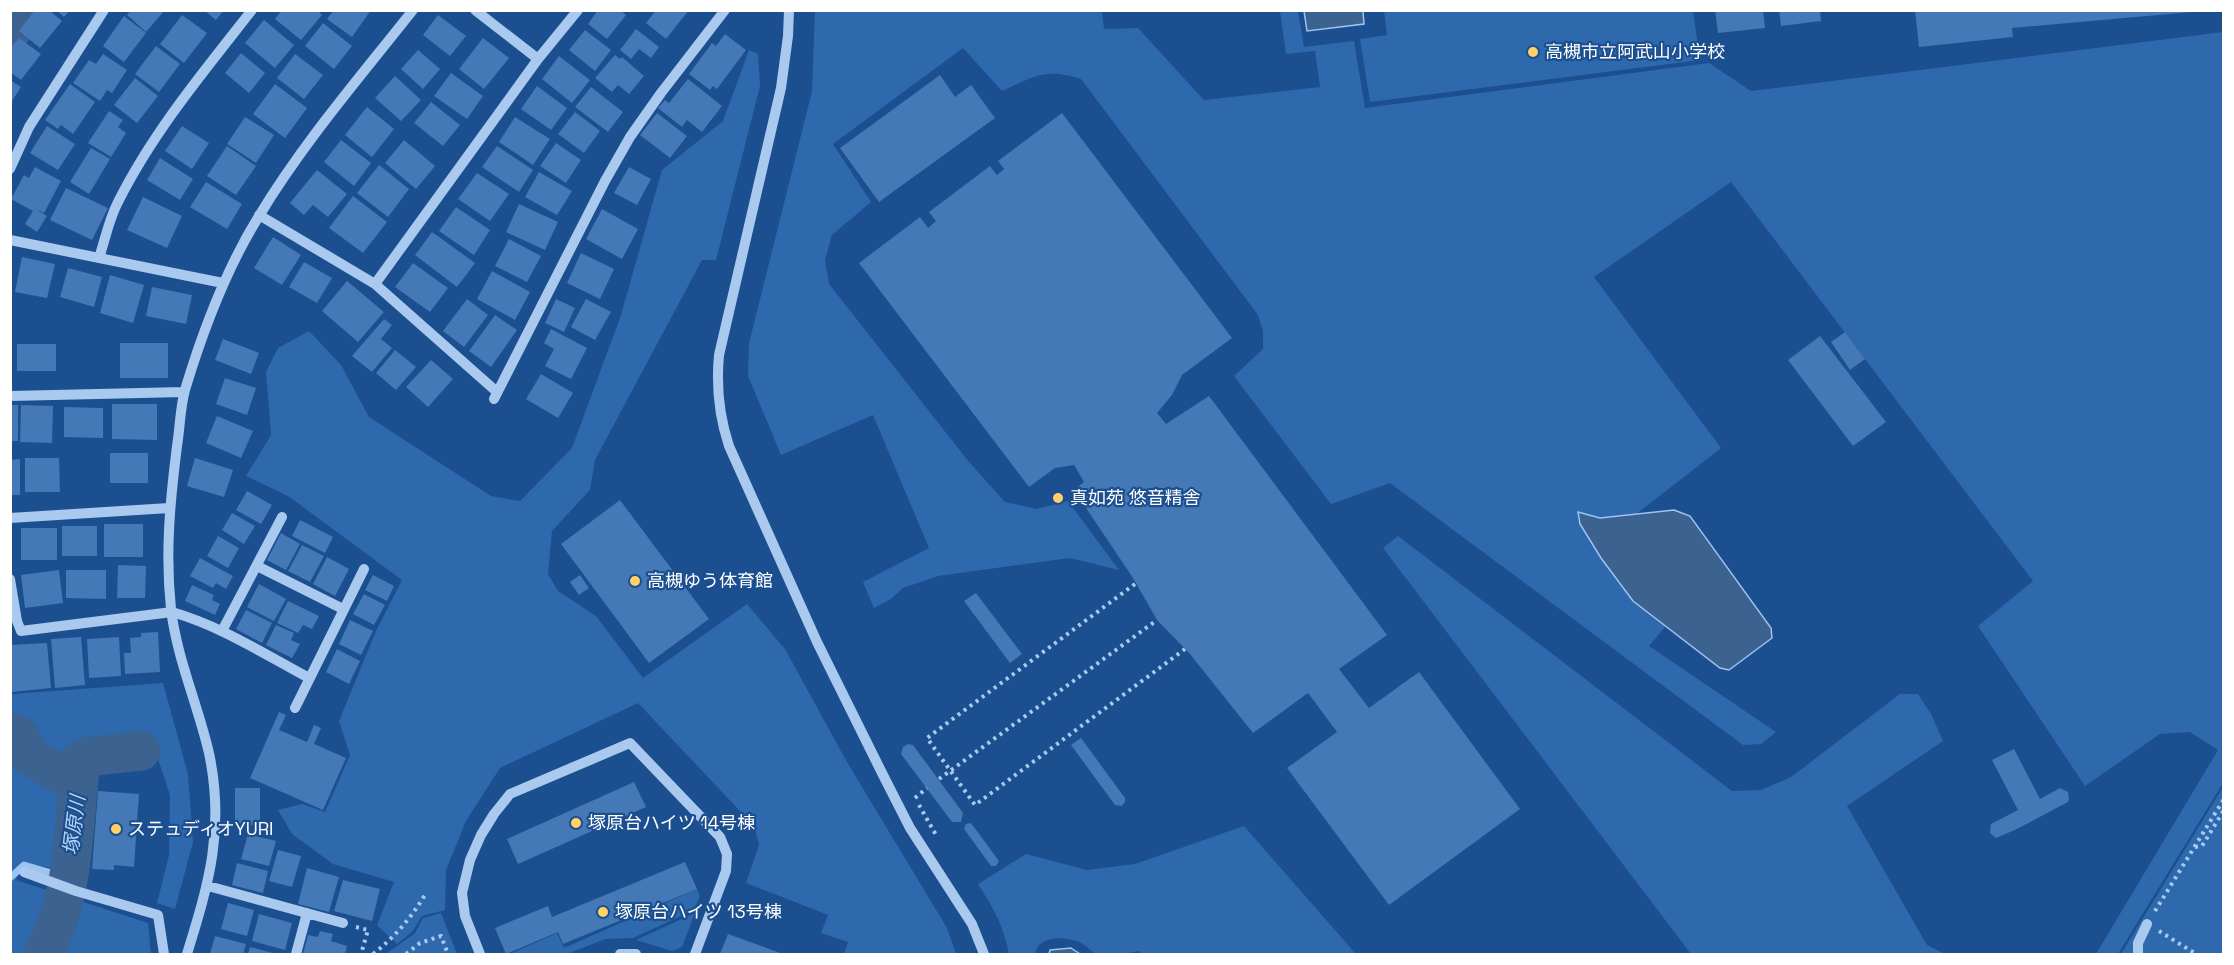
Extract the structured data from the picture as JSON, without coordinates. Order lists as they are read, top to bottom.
{
  "water": ["塚原川"],
  "places": [
    "高槻市立阿武山小学校",
    "真如苑 悠音精舎",
    "高槻ゆう体育館",
    "塚原台ハイツ 14号棟",
    "ステュディオYURI",
    "塚原台ハイツ 13号棟"
  ]
}
